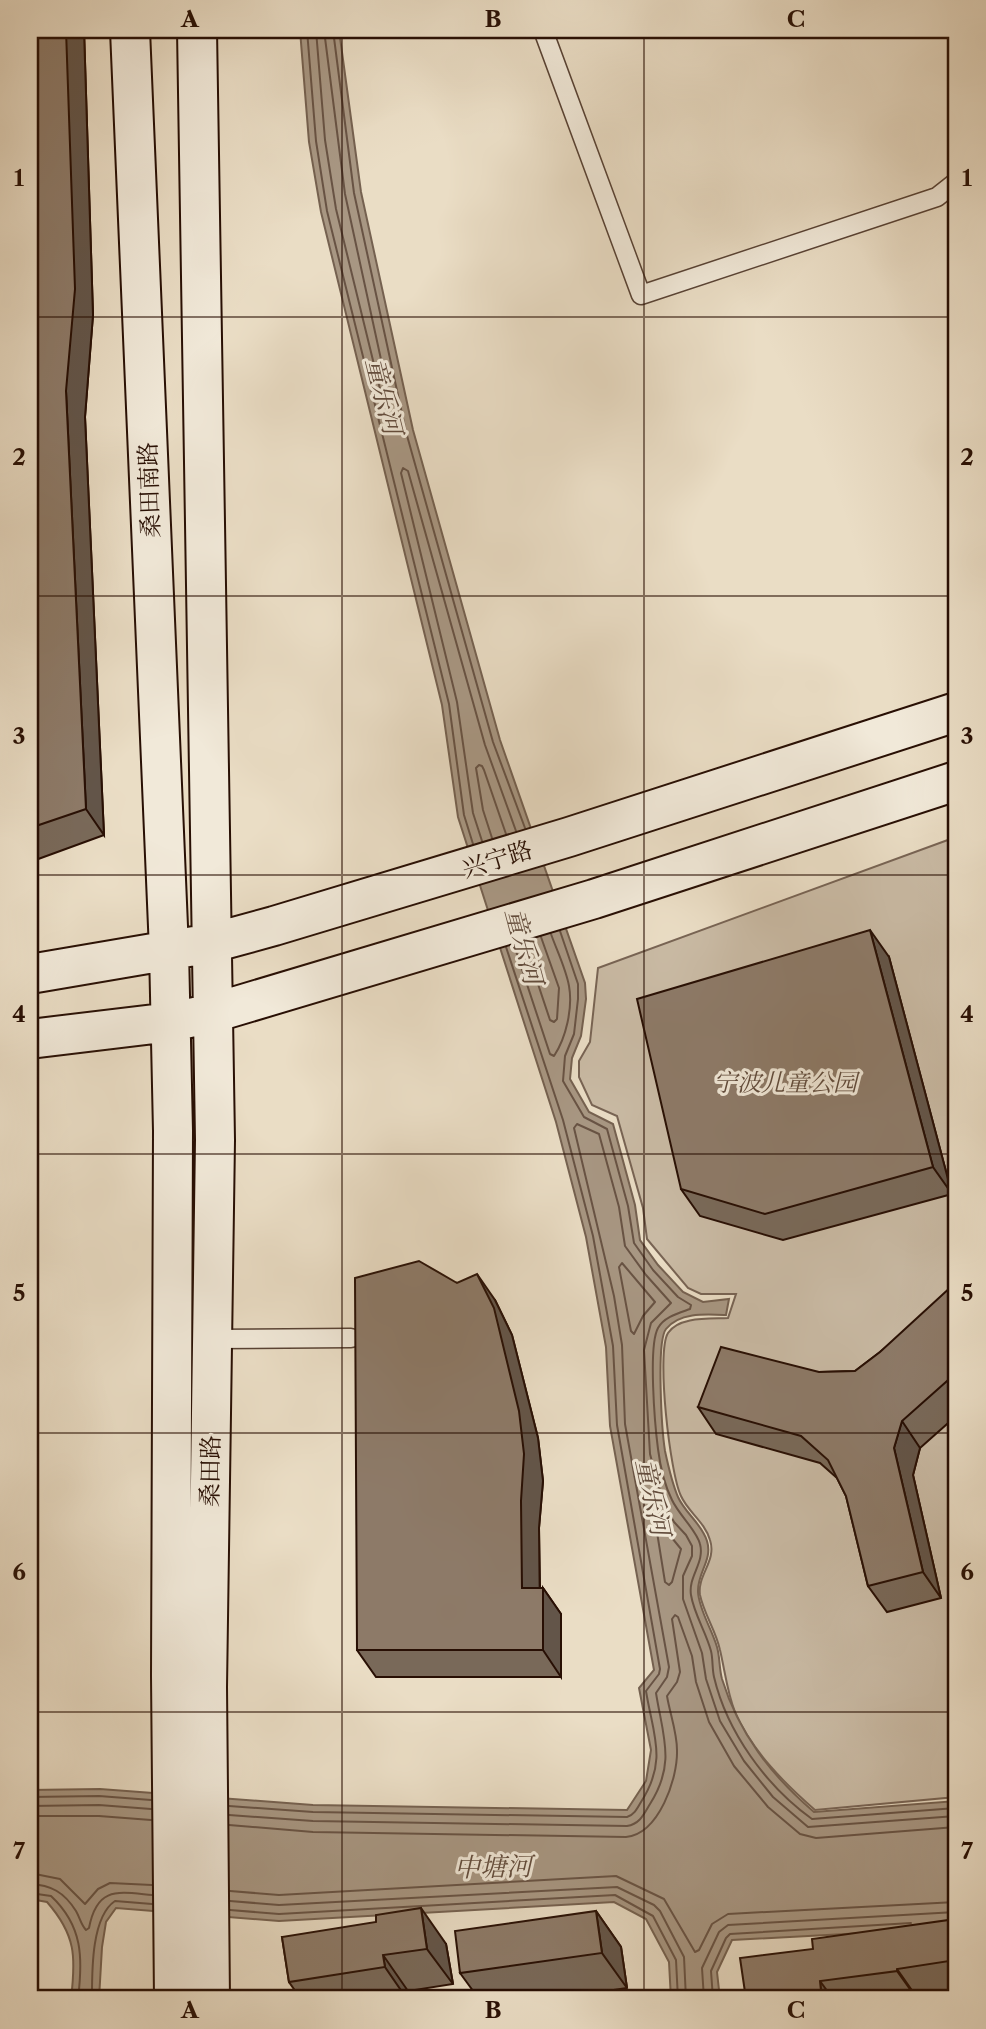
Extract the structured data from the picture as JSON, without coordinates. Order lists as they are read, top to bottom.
{
  "streets": {
    "main road": ["桑田南路", "兴宁路", "桑田路"]
  },
  "crossings": [
    ["桑田南路", "兴宁路"],
    ["桑田南路", "桑田路"],
    ["兴宁路", "桑田路"]
  ],
  "water": ["童乐河", "中塘河"],
  "parks": ["宁波儿童公园"],
  "grid": {
    "columns": ["A", "B", "C"],
    "rows": [
      "1",
      "2",
      "3",
      "4",
      "5",
      "6",
      "7"
    ]
  }
}
